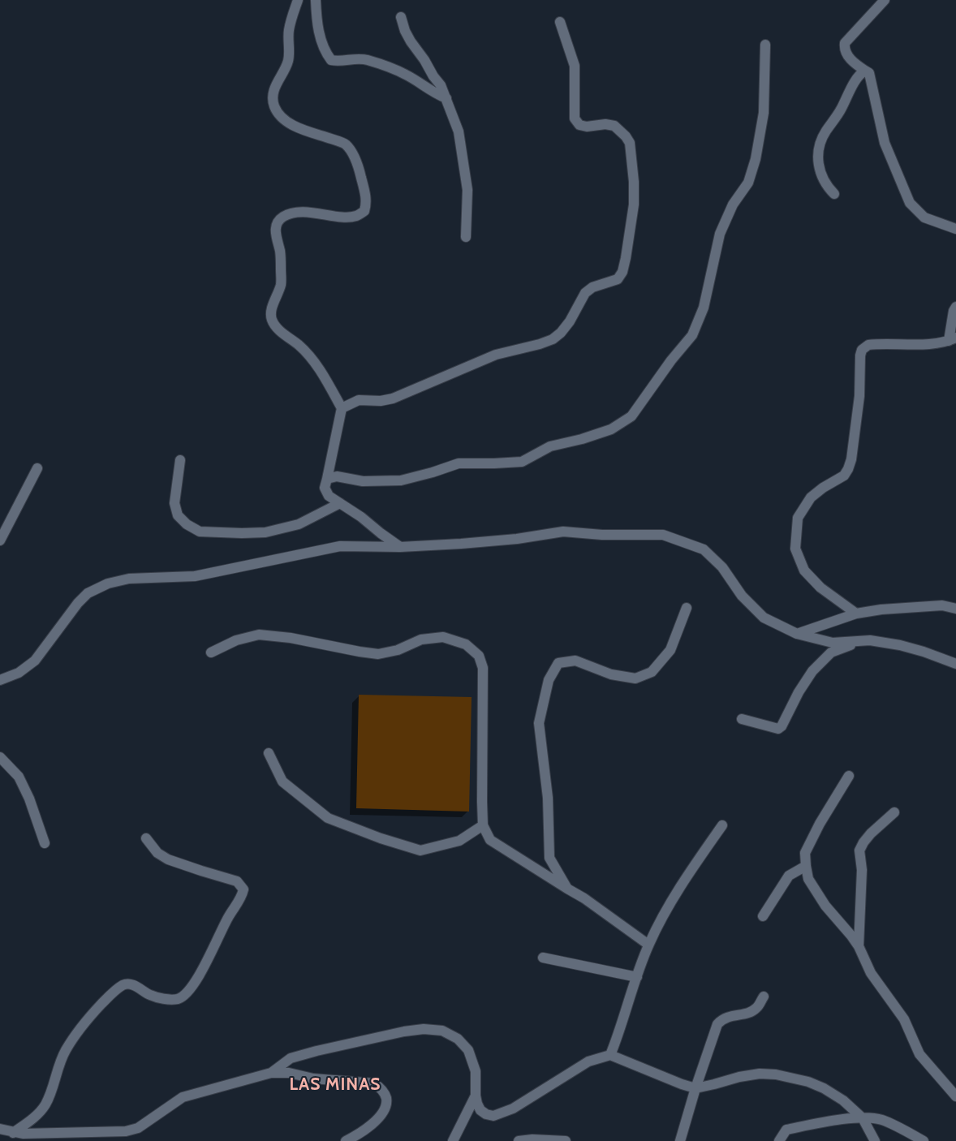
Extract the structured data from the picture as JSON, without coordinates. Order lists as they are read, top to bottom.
{
  "districts": ["LAS MINAS"]
}
